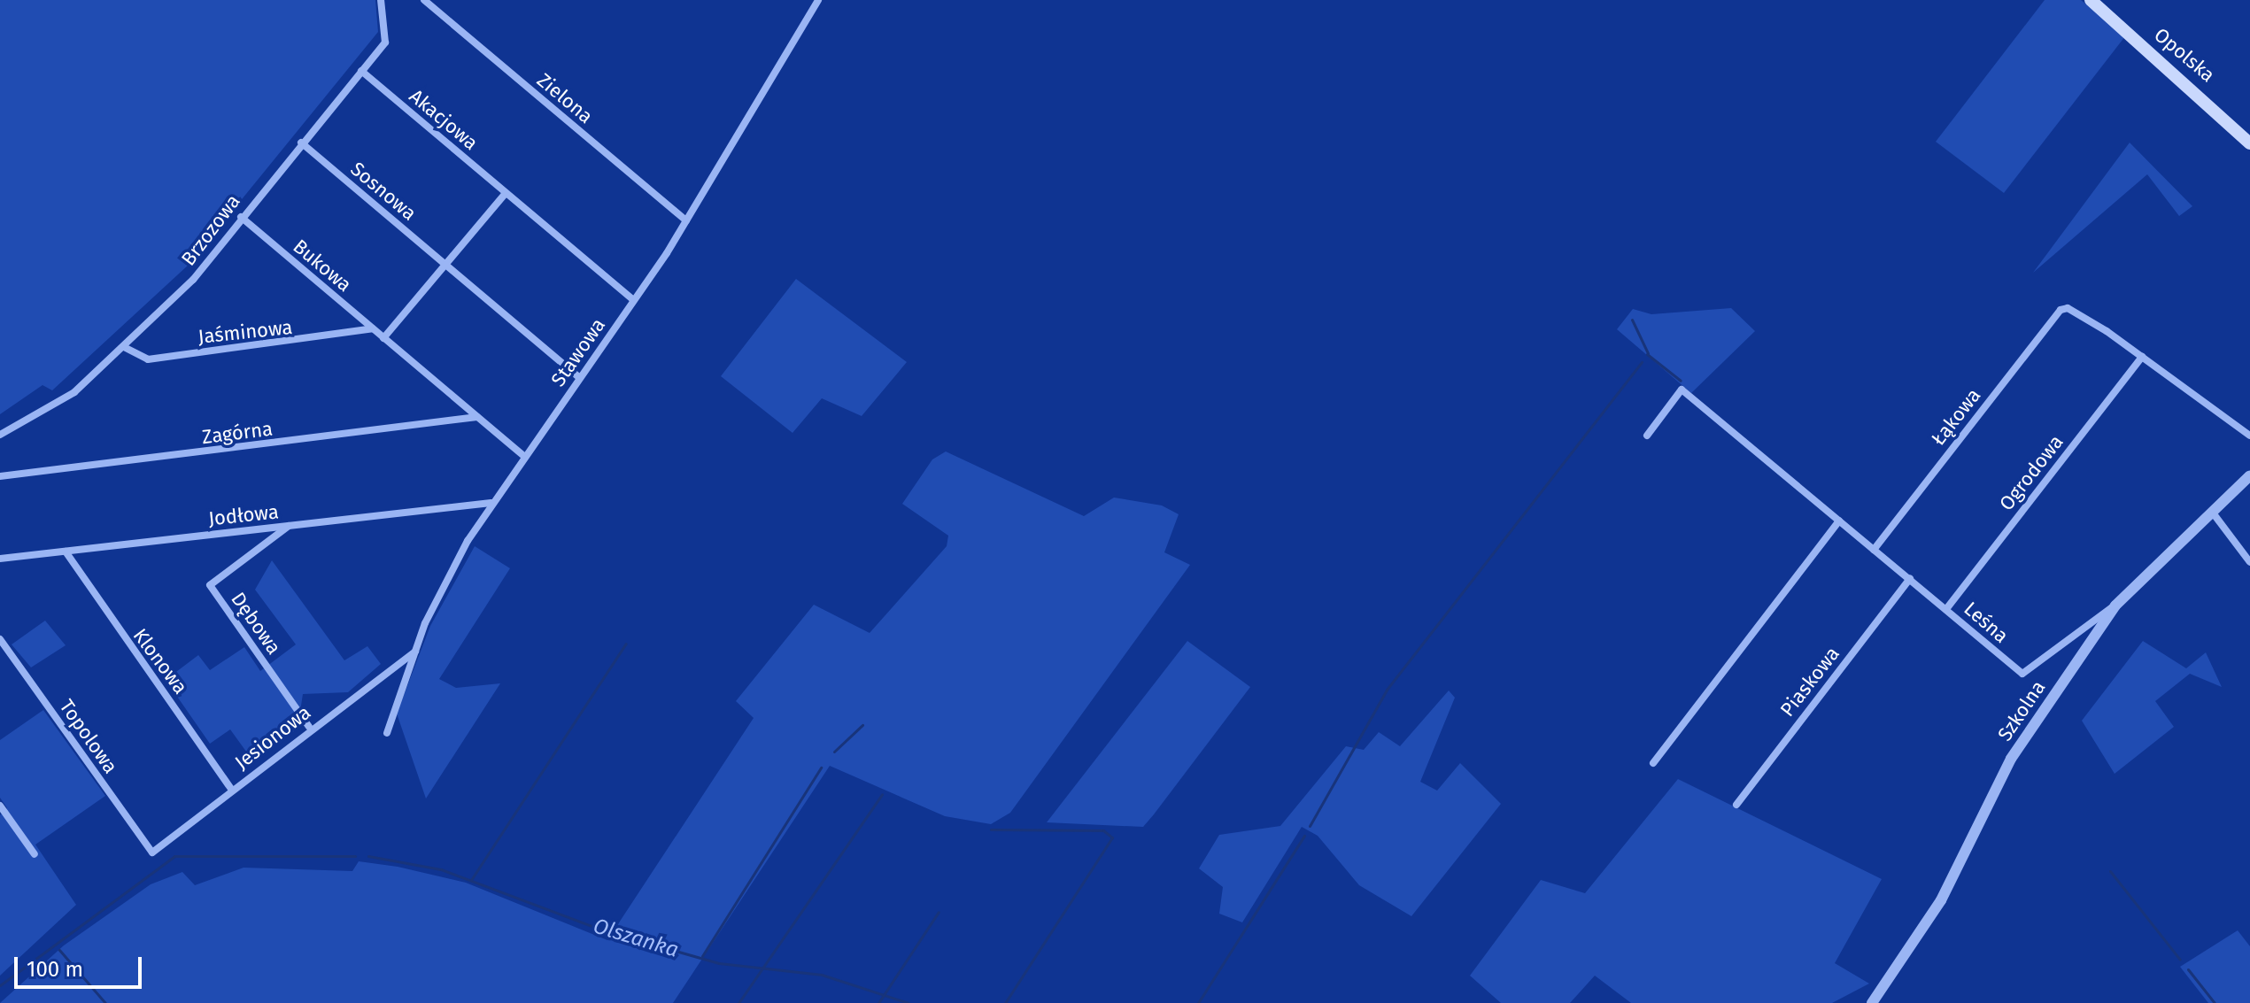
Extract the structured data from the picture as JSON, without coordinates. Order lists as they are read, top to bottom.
{
  "streets": {
    "main road": ["Opolska"],
    "street": [
      "Zielona",
      "Akacjowa",
      "Sosnowa",
      "Brzozowa",
      "Bukowa",
      "Jaśminowa",
      "Stawowa",
      "Łąkowa",
      "Zagórna",
      "Ogrodowa",
      "Jodłowa",
      "Leśna",
      "Dębowa",
      "Klonowa",
      "Piaskowa",
      "Szkolna",
      "Topolowa",
      "Jesionowa"
    ]
  },
  "crossings": [
    ["Zielona", "Stawowa"],
    ["Akacjowa", "Brzozowa"],
    ["Akacjowa", "Stawowa"],
    ["Sosnowa", "Brzozowa"],
    ["Sosnowa", "Stawowa"],
    ["Brzozowa", "Bukowa"],
    ["Brzozowa", "Jaśminowa"],
    ["Bukowa", "Jaśminowa"],
    ["Bukowa", "Stawowa"],
    ["Bukowa", "Zagórna"],
    ["Stawowa", "Jodłowa"],
    ["Stawowa", "Jesionowa"],
    ["Łąkowa", "Ogrodowa"],
    ["Łąkowa", "Leśna"],
    ["Ogrodowa", "Leśna"],
    ["Jodłowa", "Dębowa"],
    ["Jodłowa", "Klonowa"],
    ["Leśna", "Piaskowa"],
    ["Leśna", "Szkolna"],
    ["Dębowa", "Jesionowa"],
    ["Klonowa", "Jesionowa"],
    ["Topolowa", "Jesionowa"]
  ],
  "water": ["Olszanka"],
  "scale_bar": "100 m"
}
